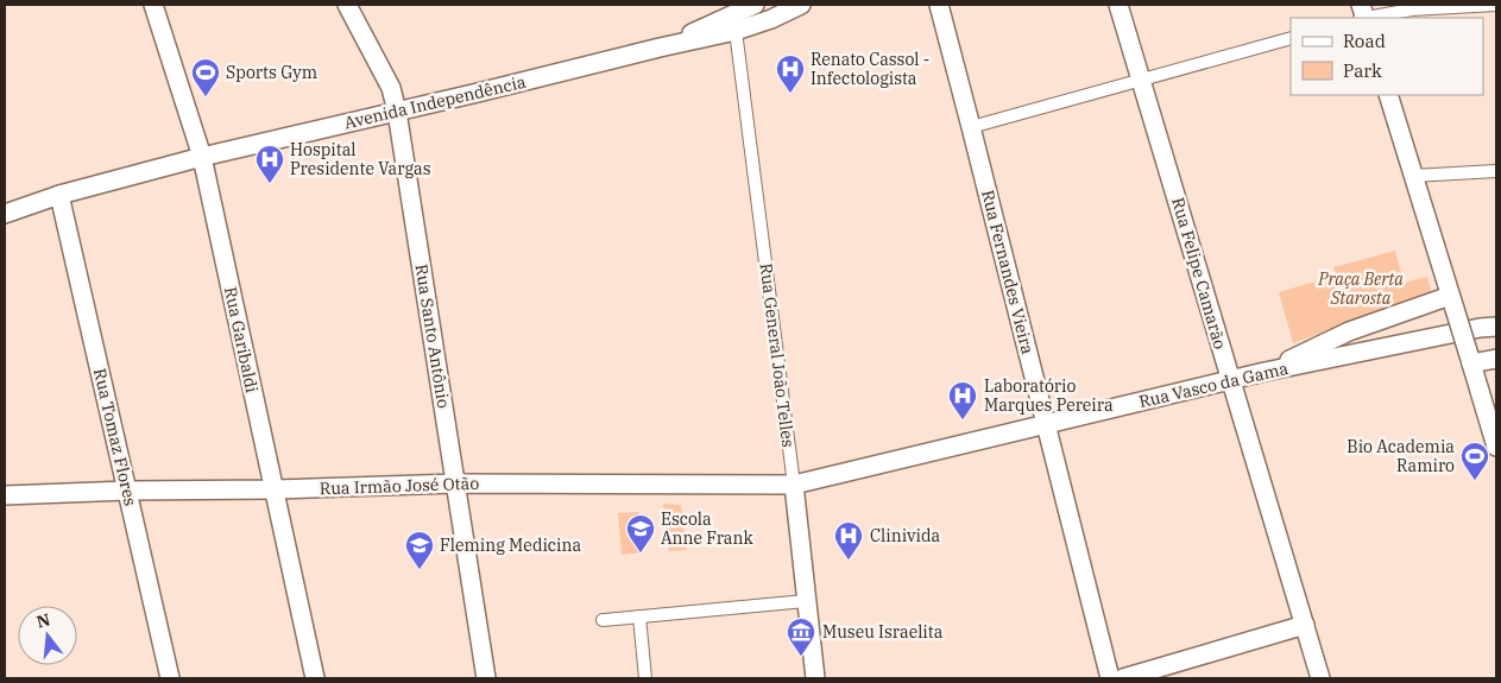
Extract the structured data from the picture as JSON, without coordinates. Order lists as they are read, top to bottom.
{
  "streets": {
    "street": [
      "Avenida Independência",
      "Rua Fernandes Vieira",
      "Rua Felipe Camarão",
      "Rua Santo Antônio",
      "Rua Garibaldi",
      "Rua General João Telles",
      "Rua Vasco da Gama",
      "Rua Tomaz Flores",
      "Rua Irmão José Otão"
    ]
  },
  "crossings": [
    ["Avenida Independência", "Rua Santo Antônio"],
    ["Avenida Independência", "Rua Garibaldi"],
    ["Avenida Independência", "Rua General João Telles"],
    ["Avenida Independência", "Rua Tomaz Flores"],
    ["Rua Fernandes Vieira", "Rua Vasco da Gama"],
    ["Rua Felipe Camarão", "Rua Vasco da Gama"],
    ["Rua Santo Antônio", "Rua Irmão José Otão"],
    ["Rua Garibaldi", "Rua Irmão José Otão"],
    ["Rua General João Telles", "Rua Vasco da Gama"],
    ["Rua General João Telles", "Rua Irmão José Otão"],
    ["Rua Vasco da Gama", "Rua Irmão José Otão"],
    ["Rua Tomaz Flores", "Rua Irmão José Otão"]
  ],
  "parks": ["Praça Berta Starosta"],
  "places": {
    "hospital": [
      "Renato Cassol - Infectologista",
      "Hospital Presidente Vargas",
      "Laboratório Marques Pereira",
      "Clinivida"
    ],
    "sports": ["Sports Gym", "Bio Academia Ramiro"],
    "school or university": ["Escola Anne Frank", "Fleming Medicina"],
    "museum": ["Museu Israelita"]
  },
  "legend": ["Road", "Park"],
  "north": "top"
}
